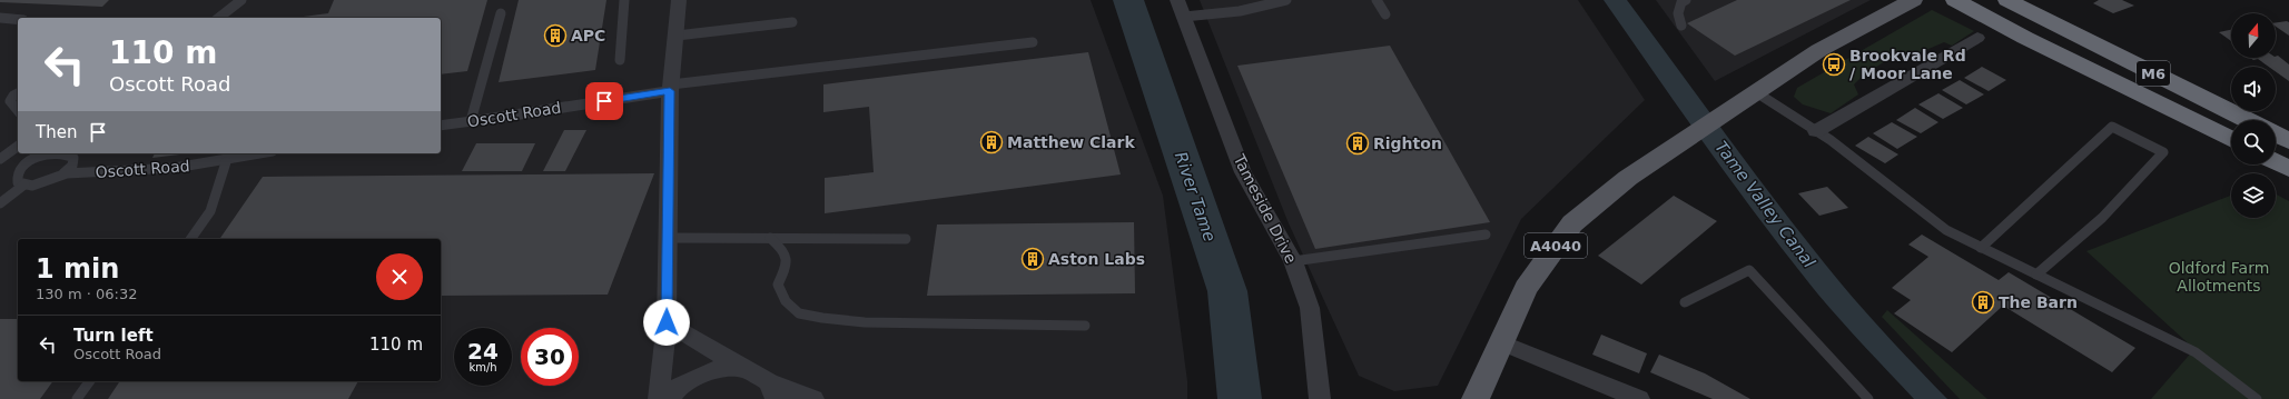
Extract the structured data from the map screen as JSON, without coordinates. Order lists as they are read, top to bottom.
{
  "streets": {
    "highway": ["M6"],
    "main road": ["A4040"],
    "street": ["Oscott Road", "Tameside Drive"]
  },
  "water": ["River Tame", "Tame Valley Canal"],
  "parks": ["Oldford Farm Allotments"],
  "places": {
    "building": [
      "APC",
      "Matthew Clark",
      "Righton",
      "Aston Labs",
      "The Barn"
    ],
    "bus stop": ["Brookvale Rd / Moor Lane"]
  },
  "north": "top",
  "page": {
    "turn": ["110 m", "Oscott Road"],
    "then": "Then",
    "heading": ["1 min", "130 m · 06:32"],
    "list": [
      {
        "name": "Turn left",
        "note": "Oscott Road",
        "value": "110 m"
      }
    ],
    "speed": "24 km/h",
    "limit": "30"
  }
}
